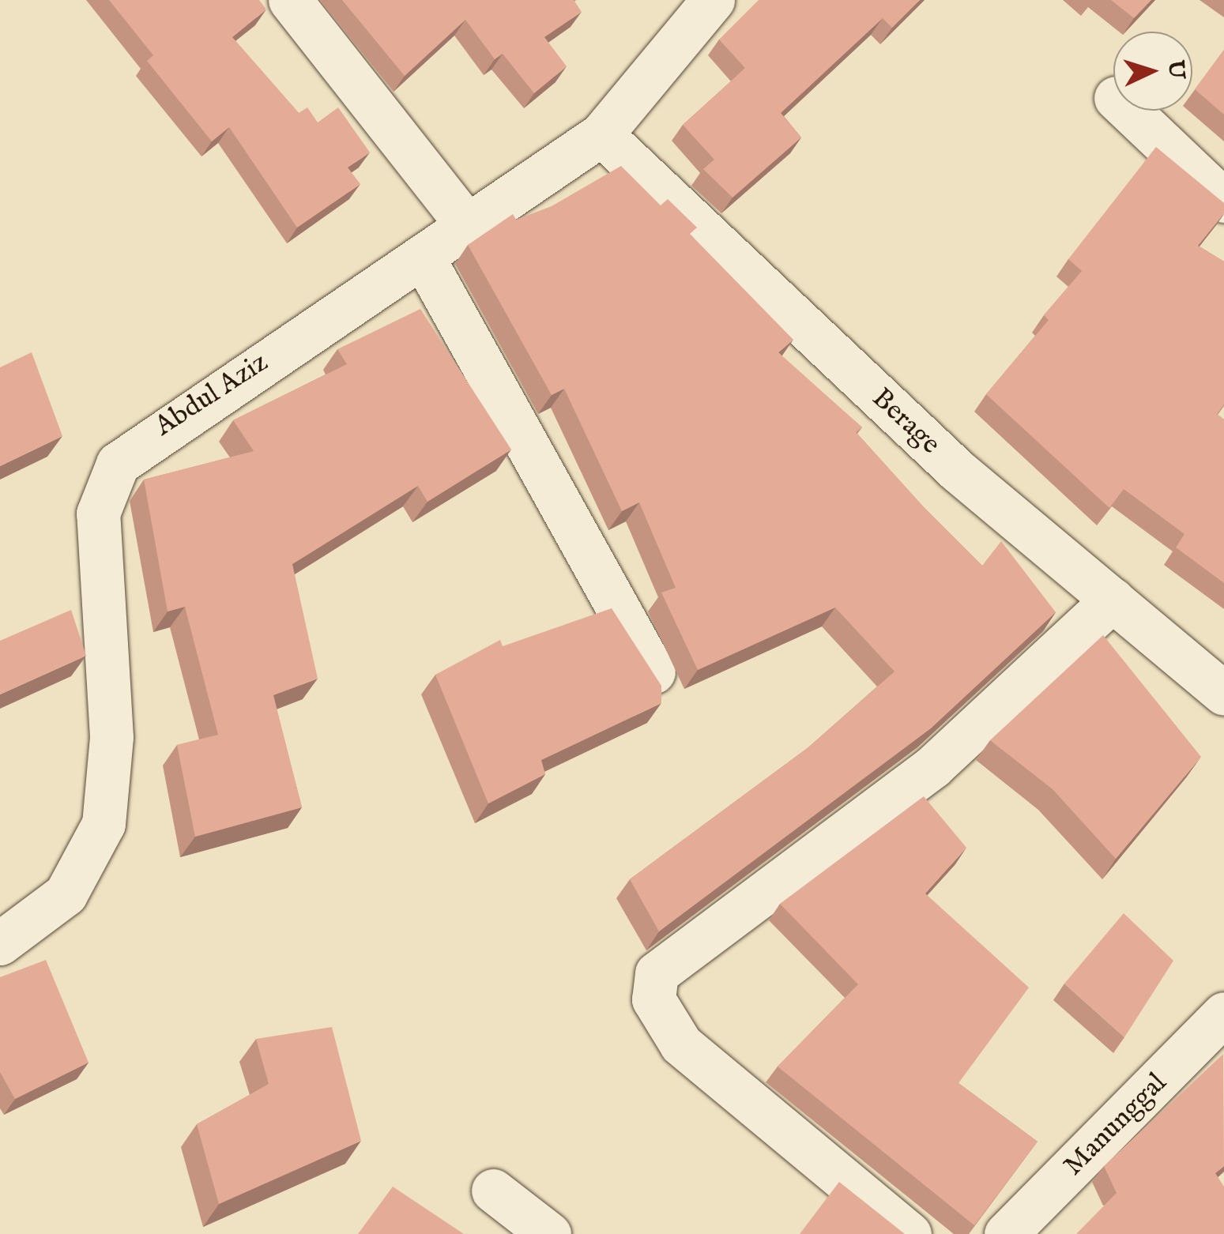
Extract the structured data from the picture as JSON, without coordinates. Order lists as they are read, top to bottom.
{
  "streets": {
    "street": ["Abdul Aziz", "Berage", "Manunggal"]
  },
  "crossings": [
    ["Abdul Aziz", "Berage"]
  ],
  "north": "right"
}
